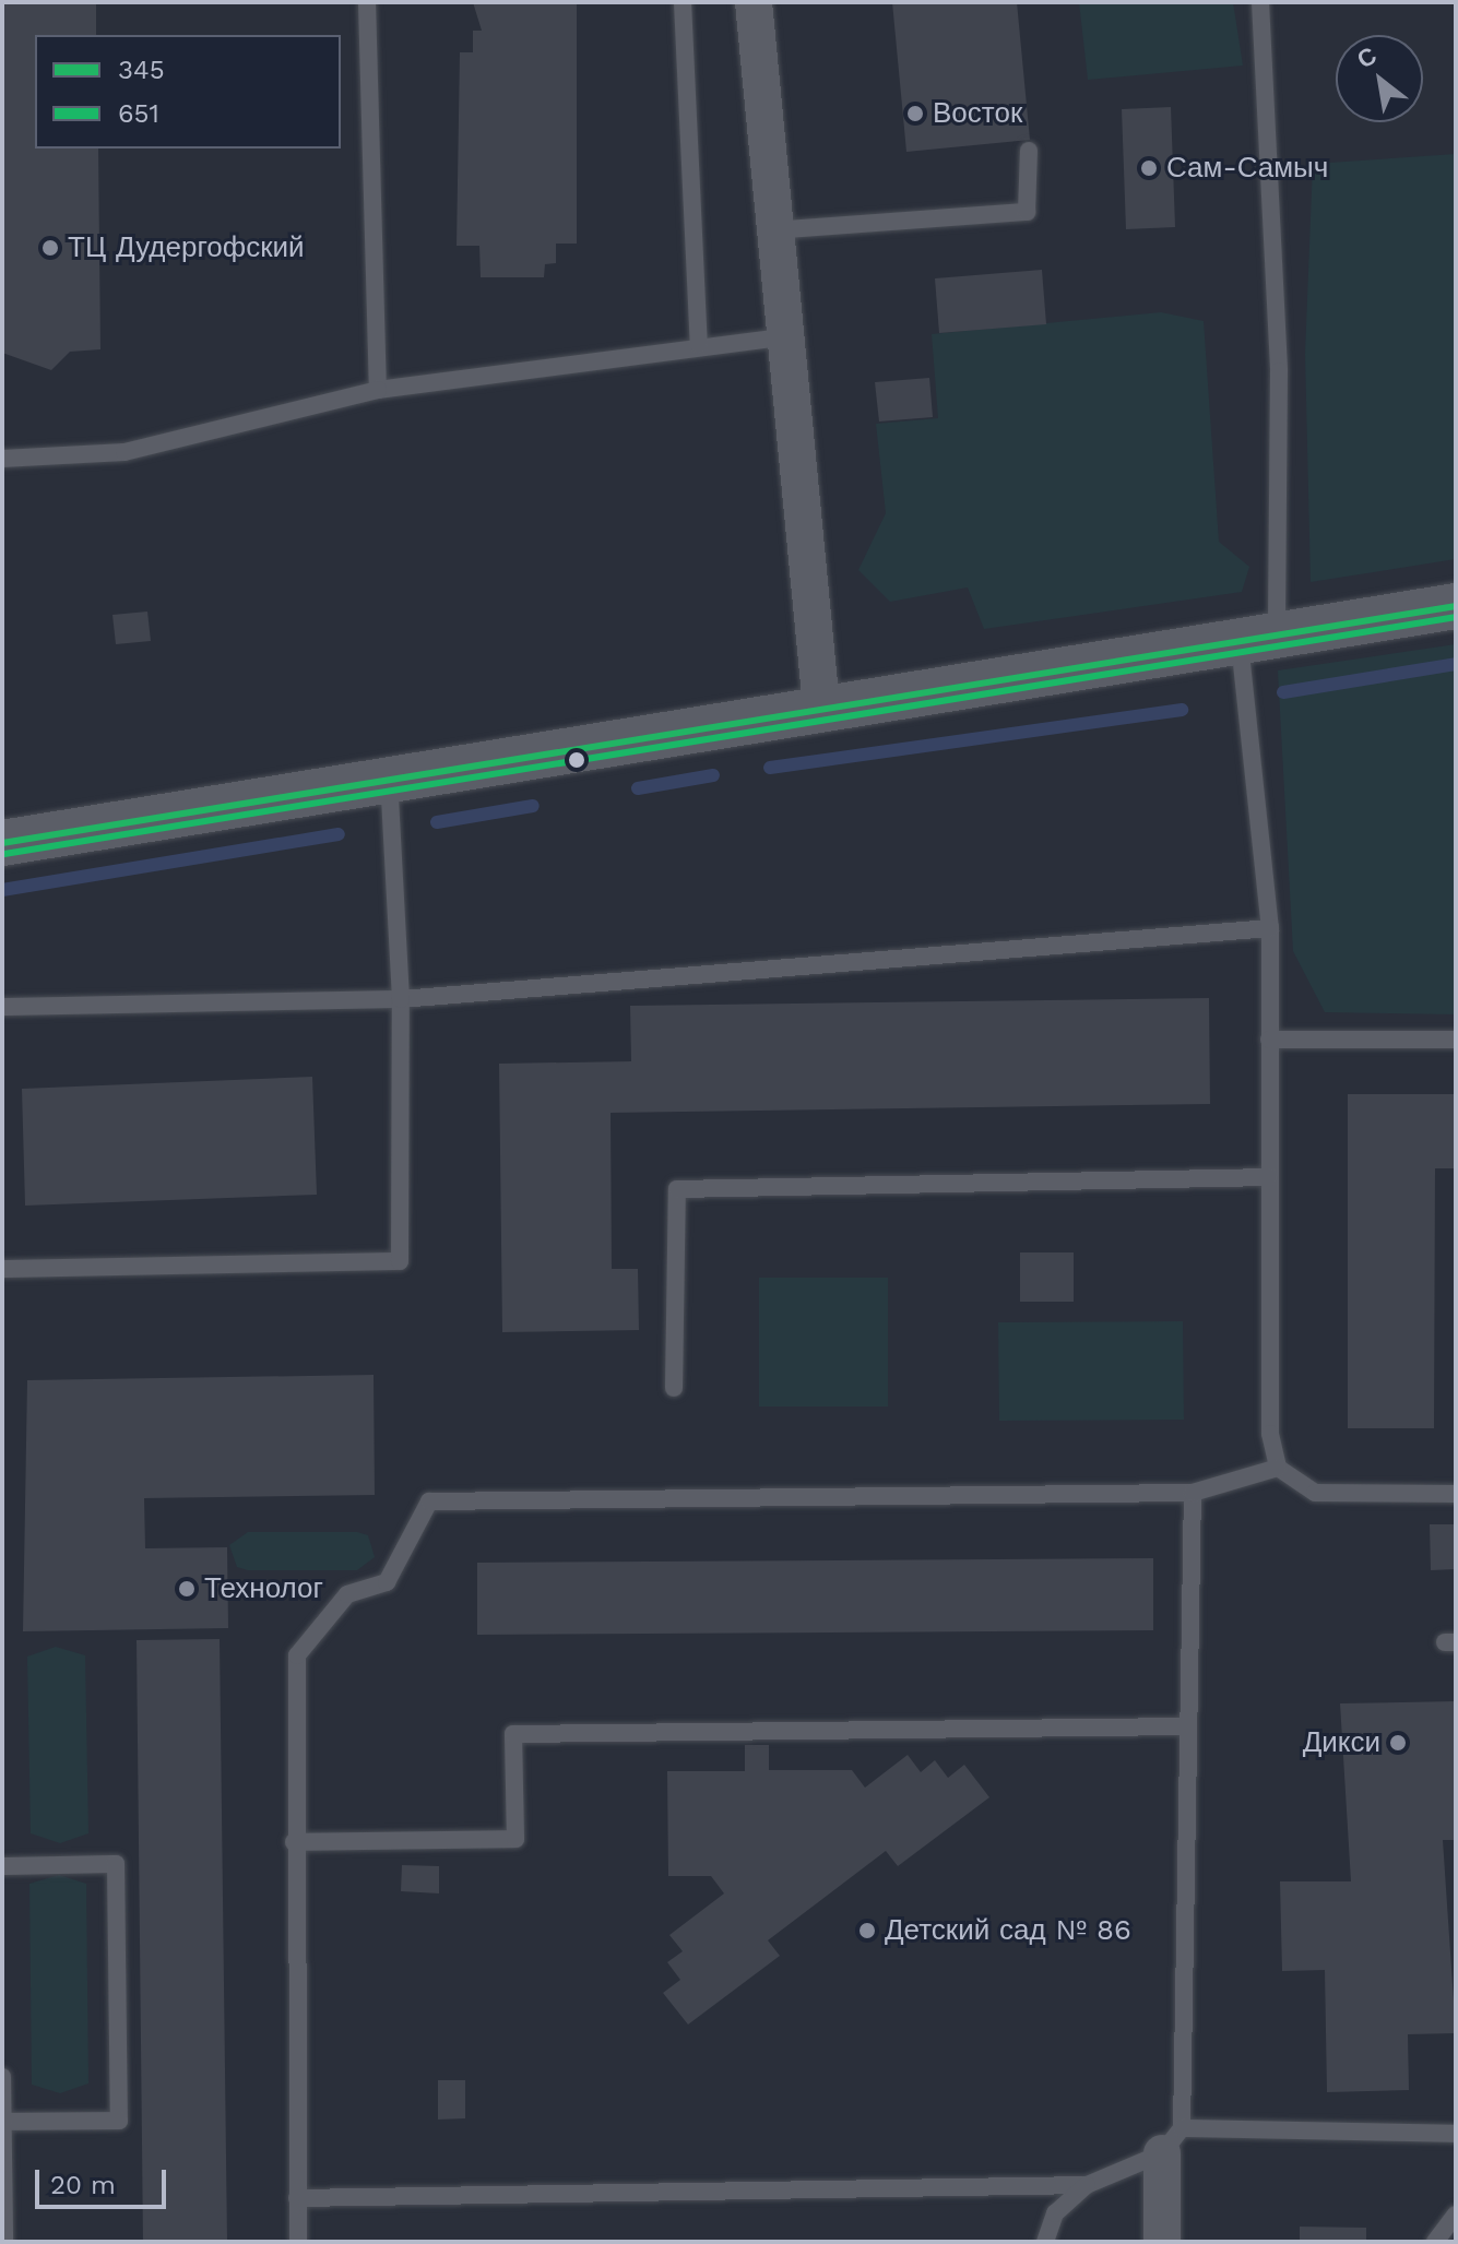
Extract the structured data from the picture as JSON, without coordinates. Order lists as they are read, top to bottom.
{
  "places": [
    "Восток",
    "Сам-Самыч",
    "ТЦ Дудергофский",
    "Технолог",
    "Дикси",
    "Детский сад № 86"
  ],
  "lines": ["transit line 345", "transit line 651"],
  "legend": ["345", "651"],
  "scale_bar": "20 m",
  "north": "top left"
}
